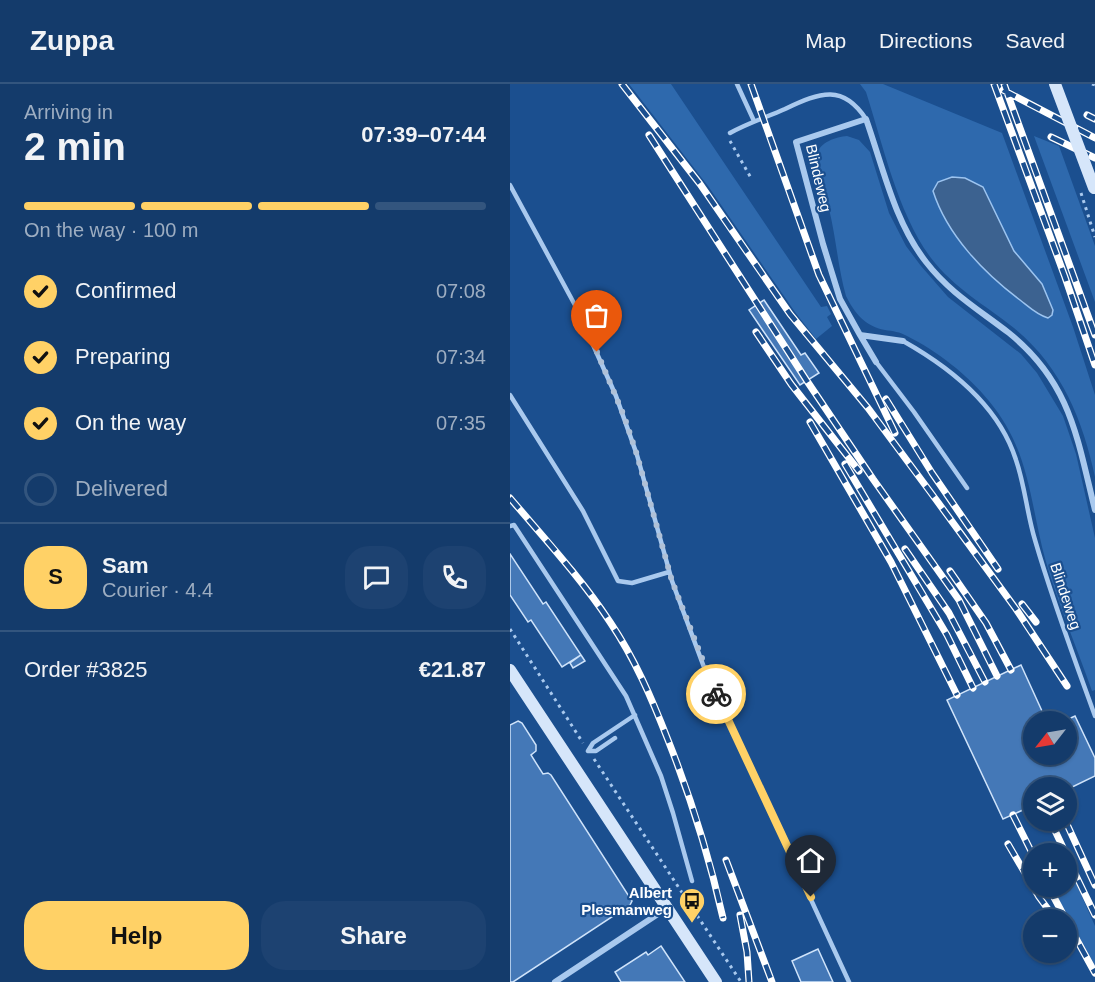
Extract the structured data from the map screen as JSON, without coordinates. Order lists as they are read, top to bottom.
{
  "streets": {
    "street": ["Blindeweg"]
  },
  "places": {
    "bus stop": ["Albert Plesmanweg"]
  },
  "north": "bottom left",
  "page": {
    "header": "Zuppa",
    "nav": ["Map", "Directions", "Saved"],
    "heading": ["2 min", "Arriving in", "07:39–07:44"],
    "panel": [
      "Sam",
      "Courier · 4.4",
      "Order #3825",
      "€21.87"
    ],
    "bar": "On the way · 100 m",
    "list": [
      ["Confirmed", "07:08"],
      ["Preparing", "07:34"],
      ["On the way", "07:35"],
      "Delivered"
    ],
    "round": "S",
    "map_buttons": ["+", "−"],
    "buttons": ["Help", "Share"]
  }
}
